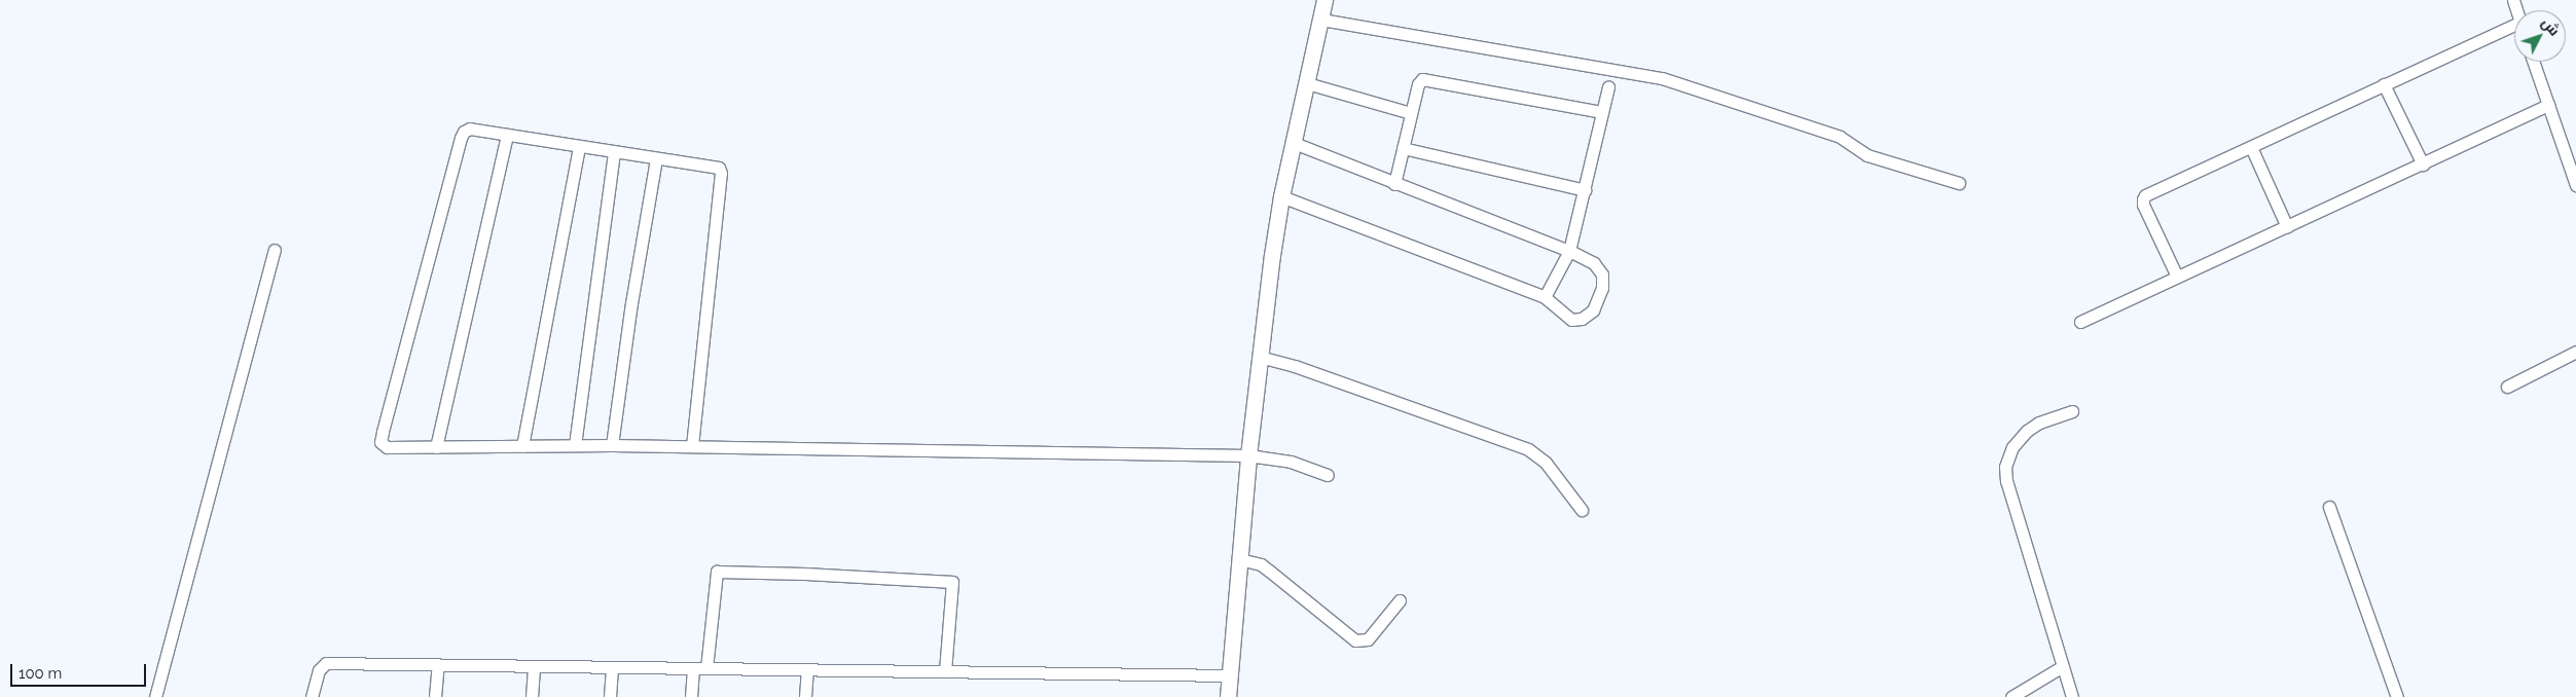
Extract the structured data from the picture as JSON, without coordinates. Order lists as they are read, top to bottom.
{
  "scale_bar": "100 m",
  "north": "top right"
}
